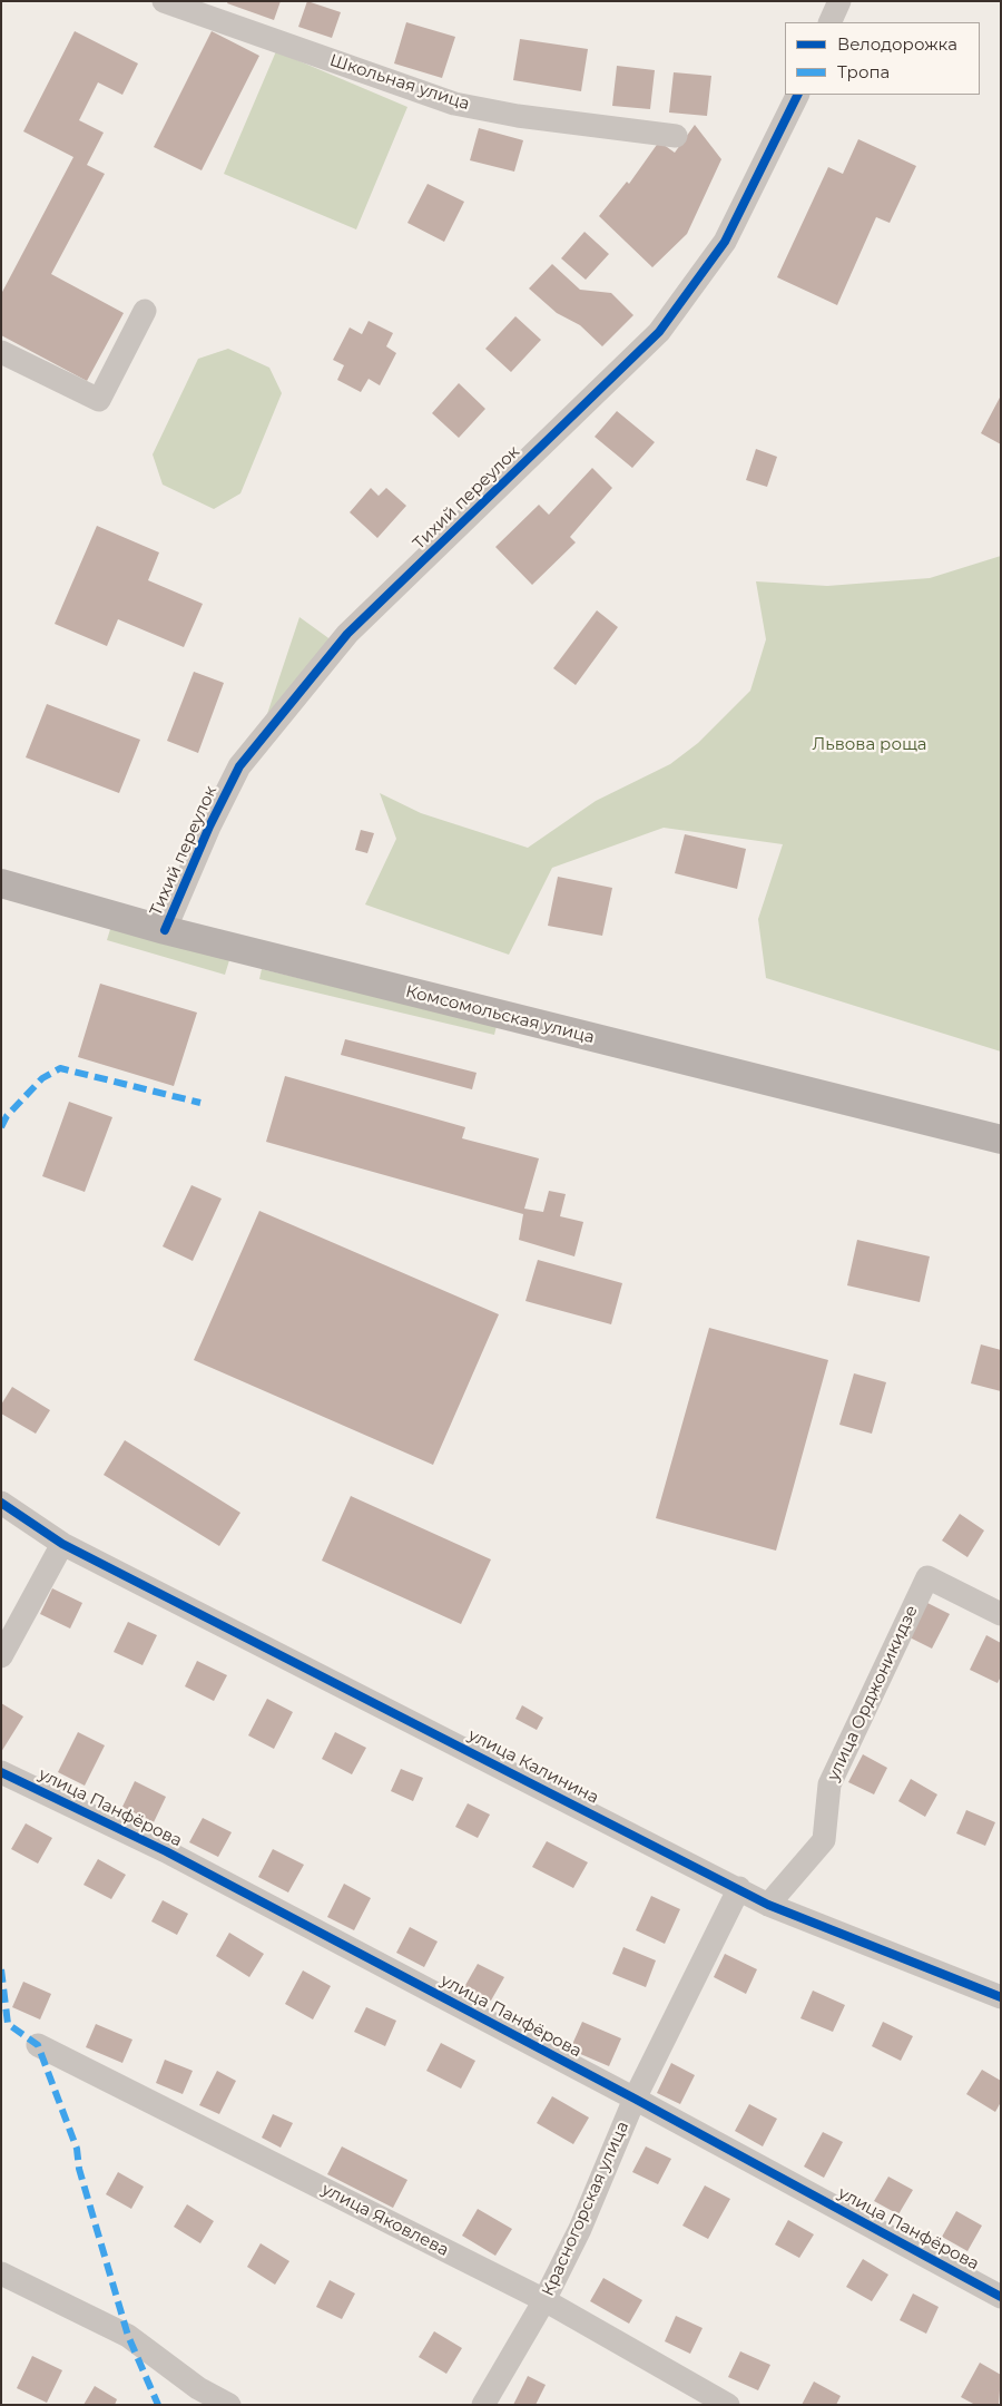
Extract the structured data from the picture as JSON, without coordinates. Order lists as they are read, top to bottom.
{
  "streets": {
    "main road": ["Комсомольская улица"],
    "street": [
      "Школьная улица",
      "Тихий переулок",
      "улица Орджоникидзе",
      "улица Калинина",
      "улица Панфёрова",
      "Красногорская улица",
      "улица Яковлева"
    ]
  },
  "crossings": [
    ["Тихий переулок", "Комсомольская улица"],
    ["улица Орджоникидзе", "улица Калинина"],
    ["улица Калинина", "Красногорская улица"],
    ["улица Панфёрова", "Красногорская улица"],
    ["Красногорская улица", "улица Яковлева"]
  ],
  "parks": ["Львова роща"],
  "legend": ["Велодорожка", "Тропа"]
}
